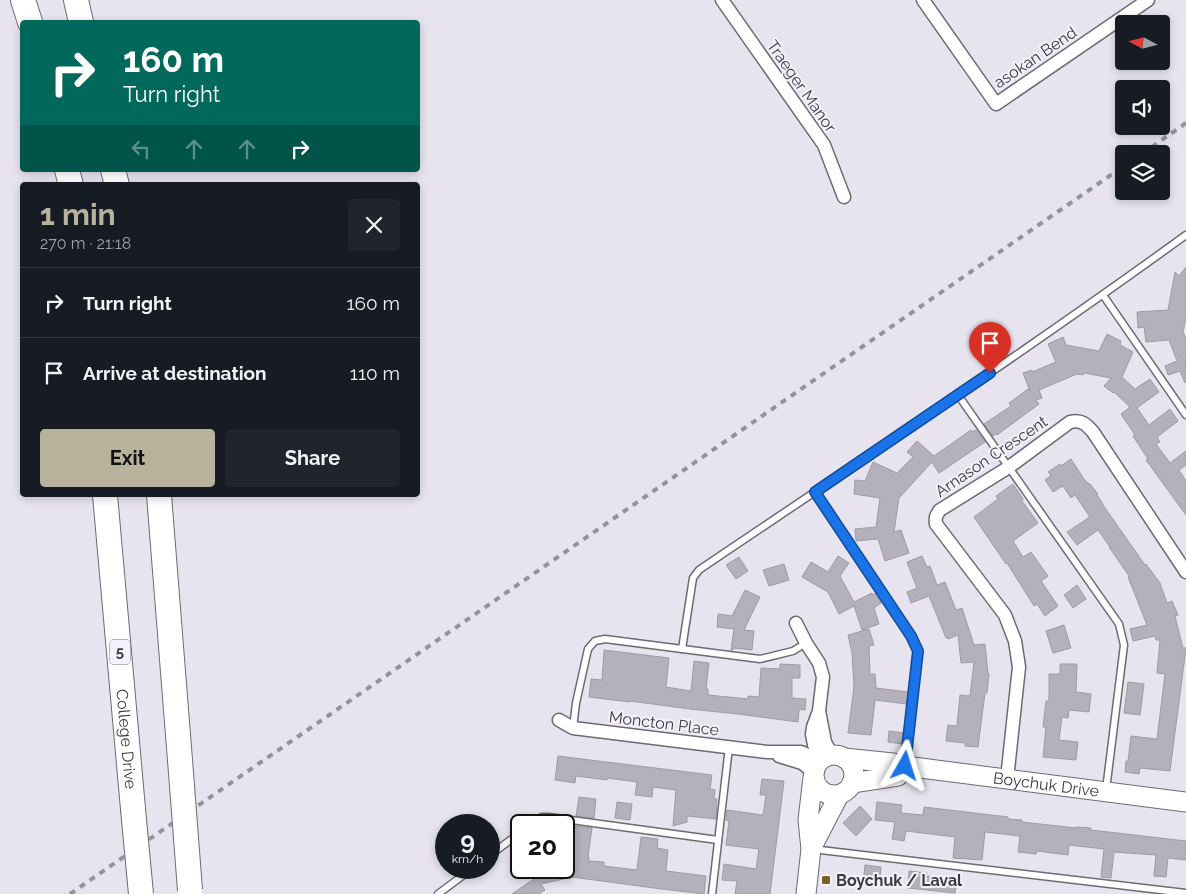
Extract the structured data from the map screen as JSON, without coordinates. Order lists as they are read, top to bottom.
{
  "streets": {
    "highway": ["5", "College Drive"],
    "street": [
      "asokan Bend",
      "Traeger Manor",
      "Arnason Crescent",
      "Moncton Place",
      "Boychuk Drive"
    ]
  },
  "crossings": [
    ["Arnason Crescent", "Boychuk Drive"],
    ["Moncton Place", "Boychuk Drive"]
  ],
  "places": {
    "transit": ["Boychuk / Laval"]
  },
  "north": "left",
  "page": {
    "turn": ["160 m", "Turn right"],
    "heading": ["1 min", "270 m · 21:18"],
    "list": [
      {
        "name": "Turn right",
        "value": "160 m"
      },
      {
        "name": "Arrive at destination",
        "value": "110 m"
      }
    ],
    "buttons": ["Exit", "Share"],
    "speed": "9 km/h",
    "limit": "20"
  }
}
